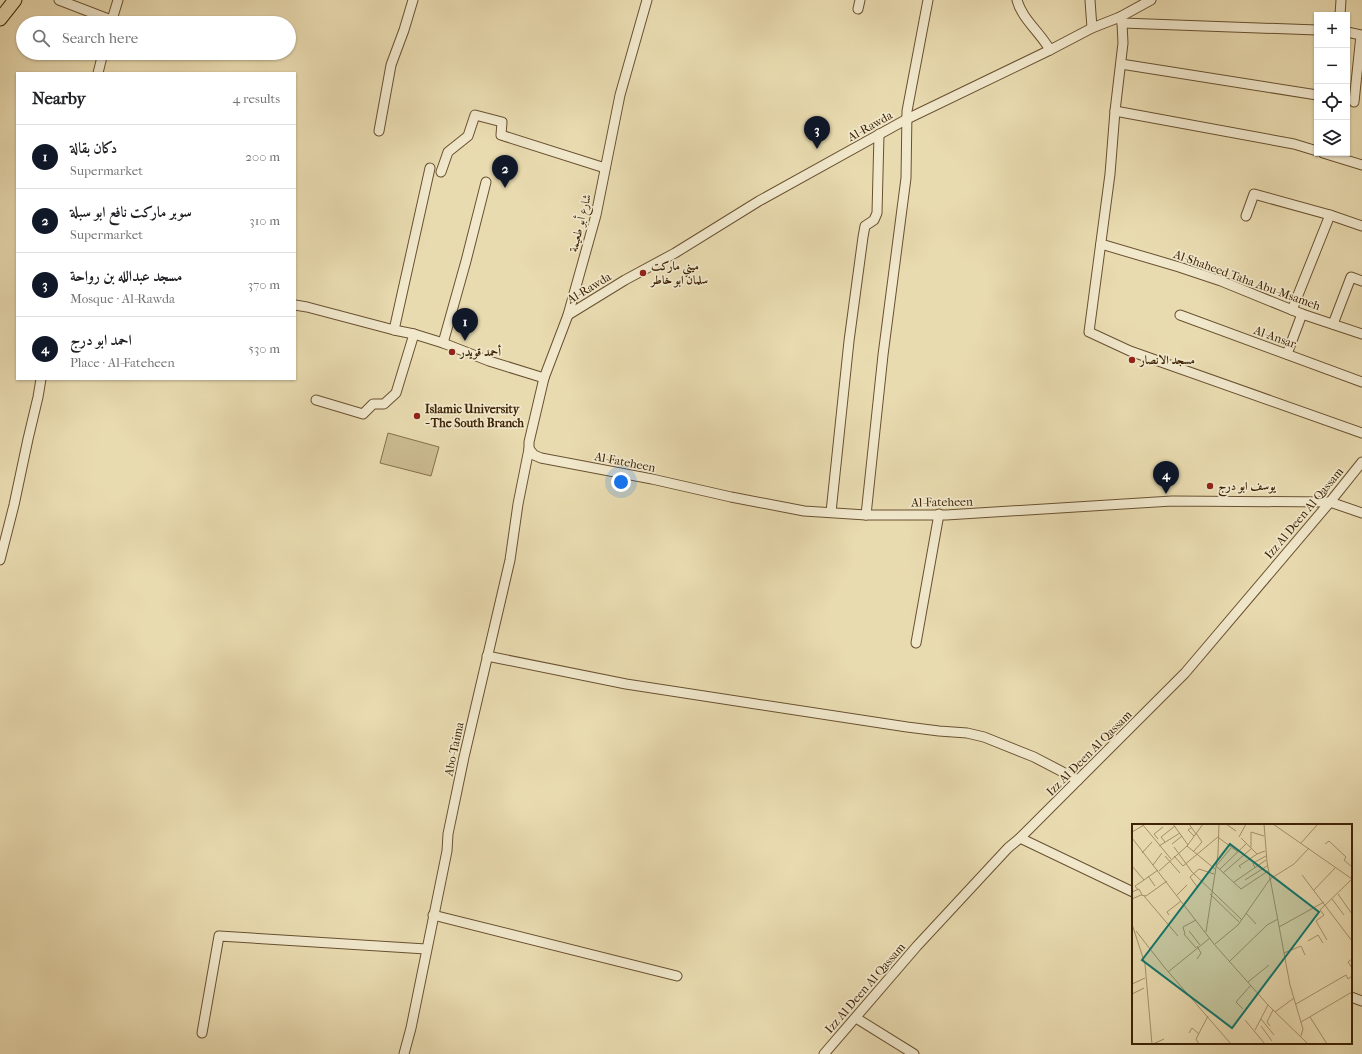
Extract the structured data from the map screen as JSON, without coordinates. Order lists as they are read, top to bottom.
{
  "streets": {
    "street": [
      "Al-Rawda",
      "شارع أبو طعيمة",
      "Al-Shaheed Taha Abu-Msameh",
      "Al-Ansar",
      "Al-Fateheen",
      "Izz Al Deen Al Qassam",
      "Abo-Taima"
    ]
  },
  "crossings": [
    ["Al-Rawda", "شارع أبو طعيمة"],
    ["شارع أبو طعيمة", "Al-Fateheen"],
    ["شارع أبو طعيمة", "Abo-Taima"],
    ["Al-Fateheen", "Izz Al Deen Al Qassam"],
    ["Al-Fateheen", "Abo-Taima"]
  ],
  "places": [
    "ميني ماركت سلمان ابو خاطر",
    "أحمد قويدر",
    "مسجد الانصار",
    "Islamic University - The South Branch",
    "يوسف ابو درج"
  ],
  "page": {
    "map_buttons": ["+", "−"],
    "search": "Search here",
    "heading": ["Nearby", "4 results"],
    "pins": [
      "3",
      "2",
      "1",
      "4"
    ],
    "list": [
      {
        "mark": "1",
        "name": "دكان بقالة",
        "note": "Supermarket",
        "value": "200 m"
      },
      {
        "mark": "2",
        "name": "سوبر ماركت نافع ابو سبلة",
        "note": "Supermarket",
        "value": "310 m"
      },
      {
        "mark": "3",
        "name": "مسجد عبدالله بن رواحة",
        "note": "Mosque · Al-Rawda",
        "value": "370 m"
      },
      {
        "mark": "4",
        "name": "احمد ابو درج",
        "note": "Place · Al-Fateheen",
        "value": "530 m"
      }
    ]
  }
}
